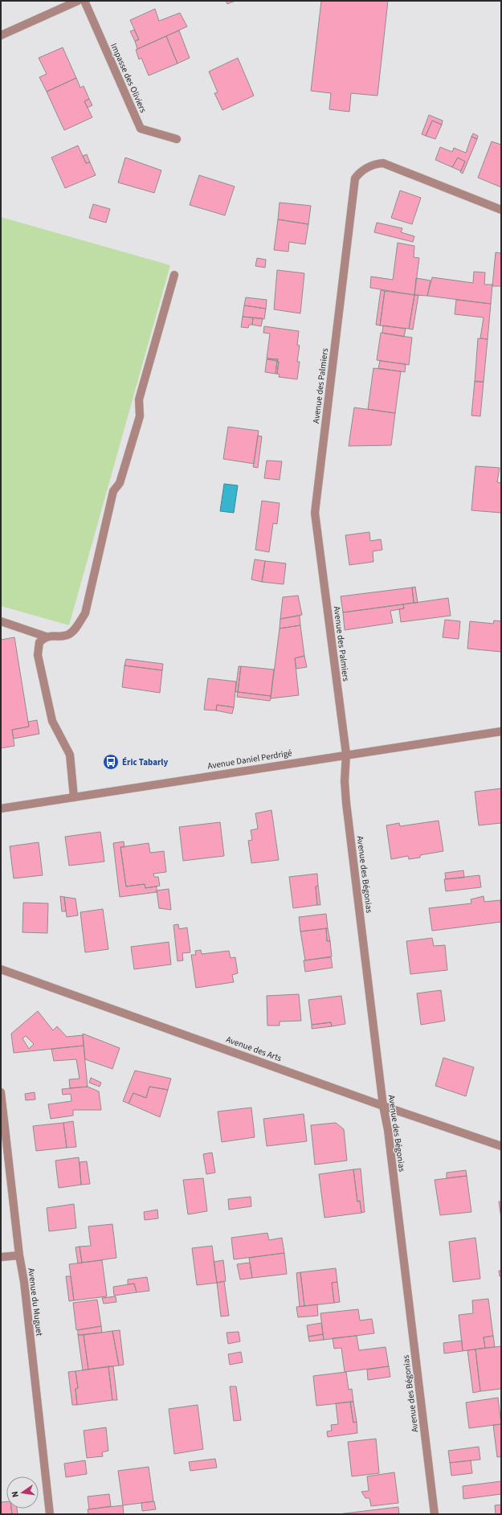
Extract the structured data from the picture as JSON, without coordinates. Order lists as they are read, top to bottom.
{
  "streets": {
    "street": [
      "Impasse des Oliviers",
      "Avenue des Palmiers",
      "Avenue Daniel Perdrigé",
      "Avenue des Bégonias",
      "Avenue des Arts",
      "Avenue du Muguet"
    ]
  },
  "crossings": [
    ["Avenue des Palmiers", "Avenue Daniel Perdrigé"],
    ["Avenue des Palmiers", "Avenue des Bégonias"],
    ["Avenue Daniel Perdrigé", "Avenue des Bégonias"],
    ["Avenue des Bégonias", "Avenue des Arts"]
  ],
  "places": {
    "bus stop": ["Éric Tabarly"]
  },
  "north": "left"
}
